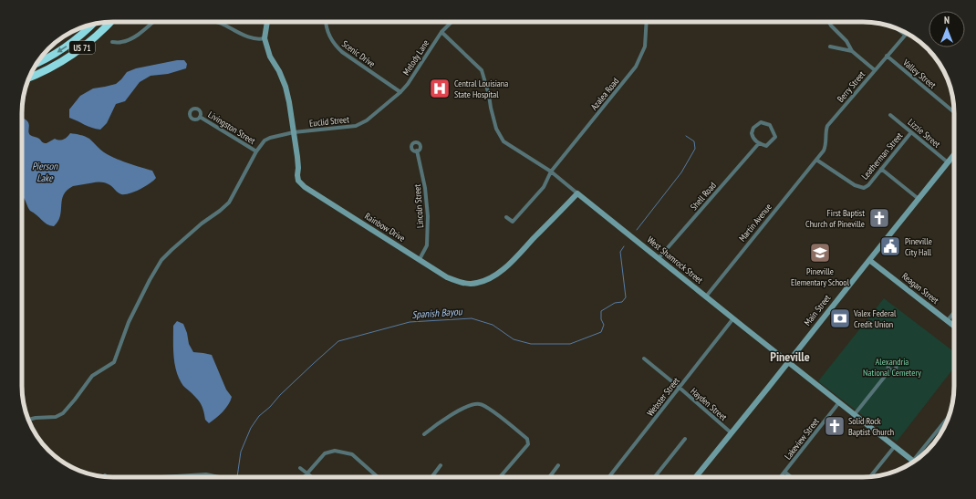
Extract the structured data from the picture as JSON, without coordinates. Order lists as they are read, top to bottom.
{
  "streets": {
    "highway": ["US 71"],
    "street": [
      "Scenic Drive",
      "Melody Lane",
      "Valley Street",
      "Berry Street",
      "Azalea Road",
      "Euclid Street",
      "Livingston Street",
      "Lizzie Street",
      "Leatherman Street",
      "Shell Road",
      "Lincoln Street",
      "Martin Avenue",
      "Rainbow Drive",
      "West Shamrock Street",
      "Reagan Street",
      "Main Street",
      "Webster Street",
      "Hayden Street",
      "Lakeview Street"
    ]
  },
  "crossings": [
    ["Scenic Drive", "Melody Lane"],
    ["Scenic Drive", "Euclid Street"],
    ["Melody Lane", "Euclid Street"],
    ["Melody Lane", "West Shamrock Street"],
    ["Valley Street", "Berry Street"],
    ["Berry Street", "Leatherman Street"],
    ["Berry Street", "Martin Avenue"],
    ["Azalea Road", "West Shamrock Street"],
    ["Euclid Street", "Livingston Street"],
    ["Euclid Street", "Rainbow Drive"],
    ["Lizzie Street", "Leatherman Street"],
    ["Lizzie Street", "Main Street"],
    ["Leatherman Street", "Martin Avenue"],
    ["Shell Road", "West Shamrock Street"],
    ["Lincoln Street", "Rainbow Drive"],
    ["Martin Avenue", "West Shamrock Street"],
    ["Rainbow Drive", "West Shamrock Street"],
    ["West Shamrock Street", "Main Street"],
    ["West Shamrock Street", "Webster Street"],
    ["West Shamrock Street", "Lakeview Street"],
    ["Reagan Street", "Main Street"],
    ["Main Street", "Hayden Street"],
    ["Webster Street", "Hayden Street"]
  ],
  "districts": ["Pineville"],
  "water": ["Pierson Lake", "Spanish Bayou"],
  "parks": ["Alexandria National Cemetery"],
  "places": {
    "hospital": ["Central Louisiana State Hospital"],
    "church": ["First Baptist Church of Pineville", "Solid Rock Baptist Church"],
    "public building": ["Pineville City Hall"],
    "school or university": ["Pineville Elementary School"],
    "bank": ["Valex Federal Credit Union"]
  },
  "north": "top"
}
